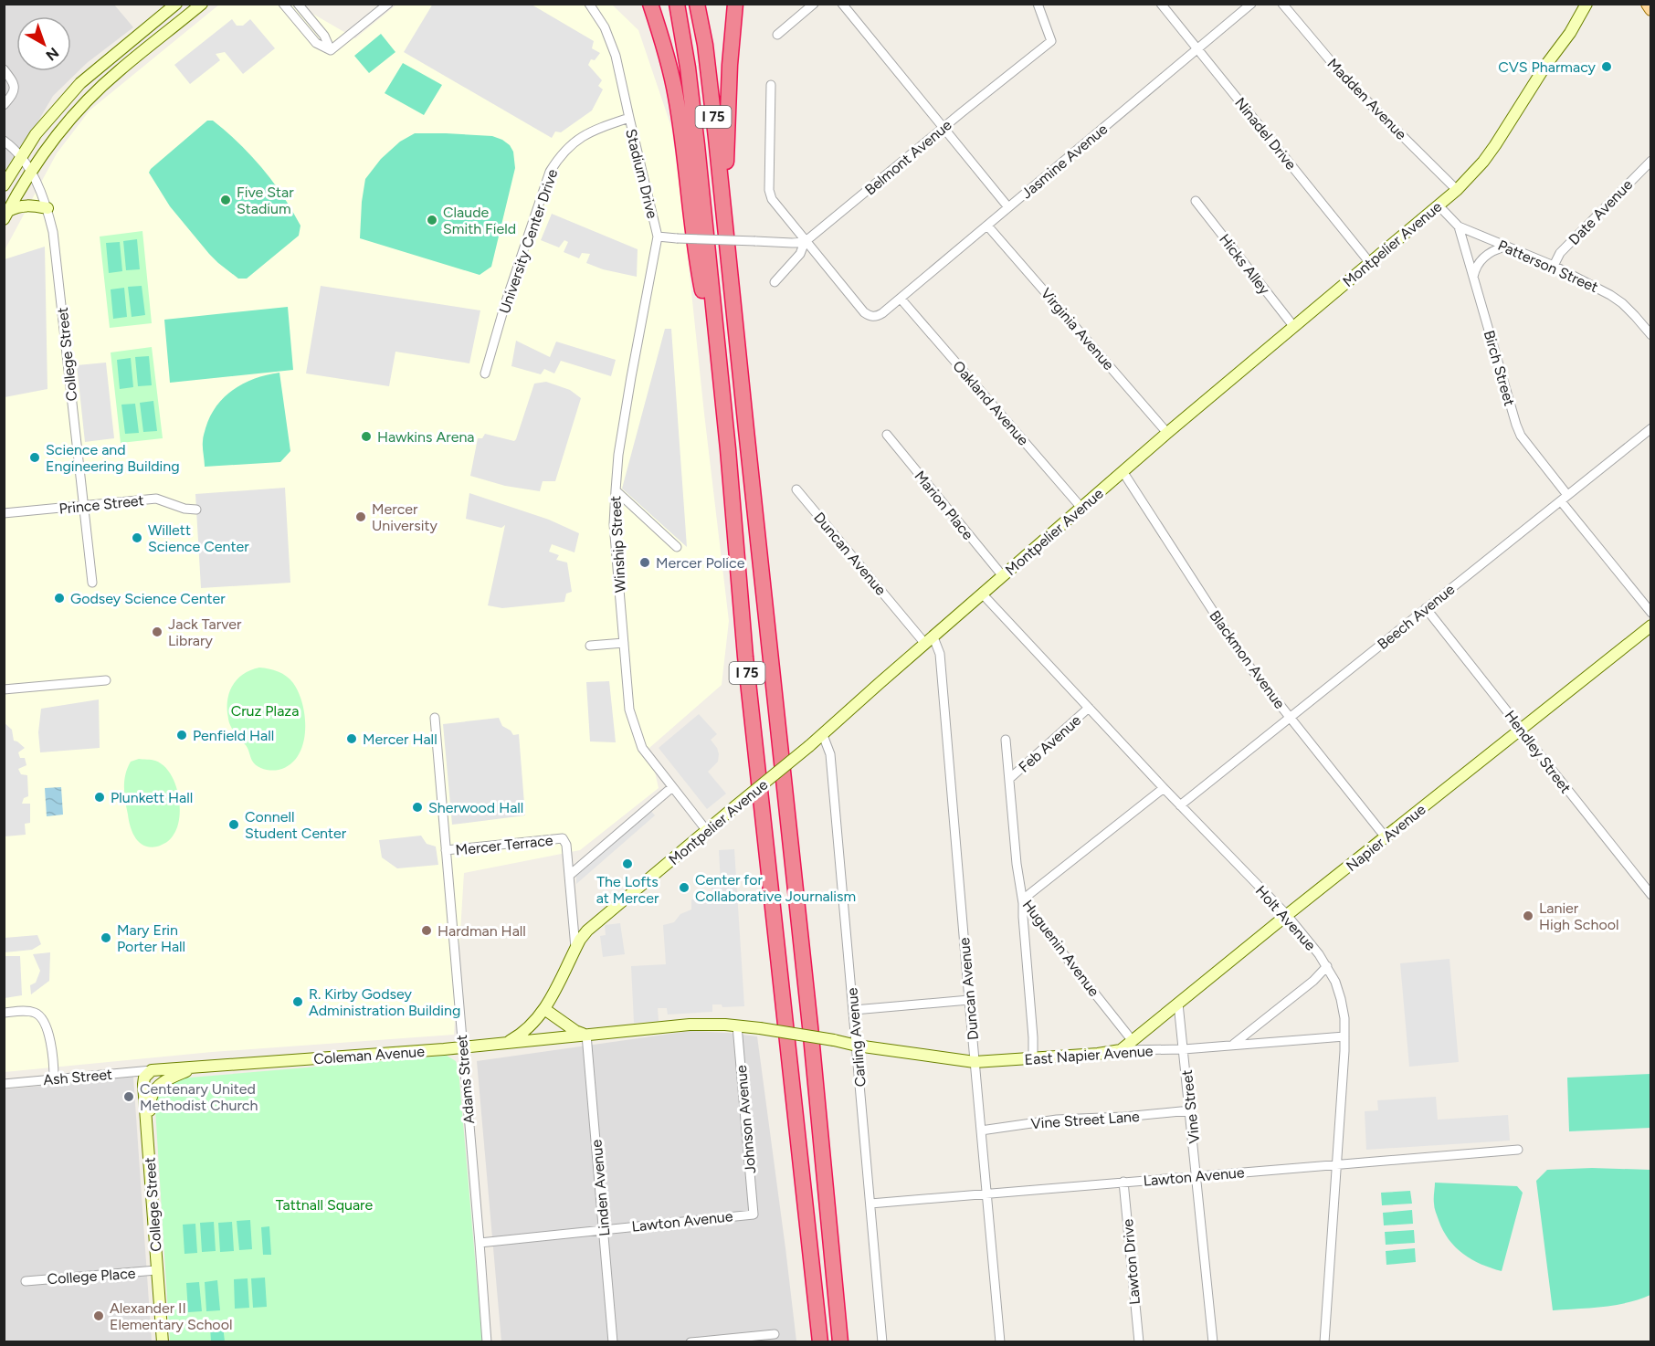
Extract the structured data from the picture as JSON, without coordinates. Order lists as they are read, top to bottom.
{
  "streets": {
    "highway": ["I 75"],
    "street": [
      "Madden Avenue",
      "Ninadel Drive",
      "Belmont Avenue",
      "Jasmine Avenue",
      "Stadium Drive",
      "Date Avenue",
      "University Center Drive",
      "Montpelier Avenue",
      "Hicks Alley",
      "Patterson Street",
      "Virginia Avenue",
      "College Street",
      "Birch Street",
      "Oakland Avenue",
      "Prince Street",
      "Marion Place",
      "Winship Street",
      "Duncan Avenue",
      "Beech Avenue",
      "Blackmon Avenue",
      "Feb Avenue",
      "Hendley Street",
      "Napier Avenue",
      "Mercer Terrace",
      "Holt Avenue",
      "Huguenin Avenue",
      "Carling Avenue",
      "Coleman Avenue",
      "East Napier Avenue",
      "Ash Street",
      "Adams Street",
      "Vine Street",
      "Johnson Avenue",
      "Vine Street Lane",
      "Lawton Avenue",
      "Linden Avenue",
      "Lawton Drive",
      "College Place"
    ]
  },
  "crossings": [
    ["Madden Avenue", "Montpelier Avenue"],
    ["Ninadel Drive", "Jasmine Avenue"],
    ["Ninadel Drive", "Montpelier Avenue"],
    ["Belmont Avenue", "Jasmine Avenue"],
    ["Belmont Avenue", "Stadium Drive"],
    ["Jasmine Avenue", "Stadium Drive"],
    ["Jasmine Avenue", "Virginia Avenue"],
    ["Jasmine Avenue", "Oakland Avenue"],
    ["Stadium Drive", "University Center Drive"],
    ["Stadium Drive", "Winship Street"],
    ["Date Avenue", "Patterson Street"],
    ["Montpelier Avenue", "Hicks Alley"],
    ["Montpelier Avenue", "Patterson Street"],
    ["Montpelier Avenue", "Virginia Avenue"],
    ["Montpelier Avenue", "Oakland Avenue"],
    ["Montpelier Avenue", "Marion Place"],
    ["Montpelier Avenue", "Winship Street"],
    ["Montpelier Avenue", "Duncan Avenue"],
    ["Montpelier Avenue", "Blackmon Avenue"],
    ["Montpelier Avenue", "Holt Avenue"],
    ["Montpelier Avenue", "Carling Avenue"],
    ["Montpelier Avenue", "Coleman Avenue"],
    ["Patterson Street", "Birch Street"],
    ["College Street", "Prince Street"],
    ["College Street", "Coleman Avenue"],
    ["College Street", "Ash Street"],
    ["College Street", "College Place"],
    ["Birch Street", "Beech Avenue"],
    ["Duncan Avenue", "East Napier Avenue"],
    ["Duncan Avenue", "Vine Street Lane"],
    ["Duncan Avenue", "Lawton Avenue"],
    ["Beech Avenue", "Blackmon Avenue"],
    ["Beech Avenue", "Hendley Street"],
    ["Beech Avenue", "Holt Avenue"],
    ["Blackmon Avenue", "Napier Avenue"],
    ["Feb Avenue", "Holt Avenue"],
    ["Feb Avenue", "Huguenin Avenue"],
    ["Hendley Street", "Napier Avenue"],
    ["Napier Avenue", "Holt Avenue"],
    ["Napier Avenue", "Huguenin Avenue"],
    ["Napier Avenue", "East Napier Avenue"],
    ["Napier Avenue", "Vine Street"],
    ["Mercer Terrace", "Adams Street"],
    ["Holt Avenue", "East Napier Avenue"],
    ["Holt Avenue", "Lawton Avenue"],
    ["Carling Avenue", "East Napier Avenue"],
    ["Carling Avenue", "Lawton Avenue"],
    ["Coleman Avenue", "East Napier Avenue"],
    ["Coleman Avenue", "Ash Street"],
    ["Coleman Avenue", "Adams Street"],
    ["Coleman Avenue", "Johnson Avenue"],
    ["Coleman Avenue", "Linden Avenue"],
    ["East Napier Avenue", "Vine Street"],
    ["Adams Street", "Lawton Avenue"],
    ["Vine Street", "Vine Street Lane"],
    ["Vine Street", "Lawton Avenue"],
    ["Johnson Avenue", "Lawton Avenue"],
    ["Lawton Avenue", "Linden Avenue"],
    ["Lawton Avenue", "Lawton Drive"]
  ],
  "parks": ["Cruz Plaza", "Tattnall Square"],
  "places": [
    "CVS Pharmacy",
    "Five Star Stadium",
    "Claude Smith Field",
    "Hawkins Arena",
    "Science and Engineering Building",
    "Mercer University",
    "Willett Science Center",
    "Mercer Police",
    "Godsey Science Center",
    "Jack Tarver Library",
    "Penfield Hall",
    "Mercer Hall",
    "Plunkett Hall",
    "Sherwood Hall",
    "Connell Student Center",
    "The Lofts at Mercer",
    "Center for Collaborative Journalism",
    "Lanier High School",
    "Hardman Hall",
    "Mary Erin Porter Hall",
    "R. Kirby Godsey Administration Building",
    "Centenary United Methodist Church",
    "Alexander II Elementary School"
  ],
  "north": "bottom right"
}
